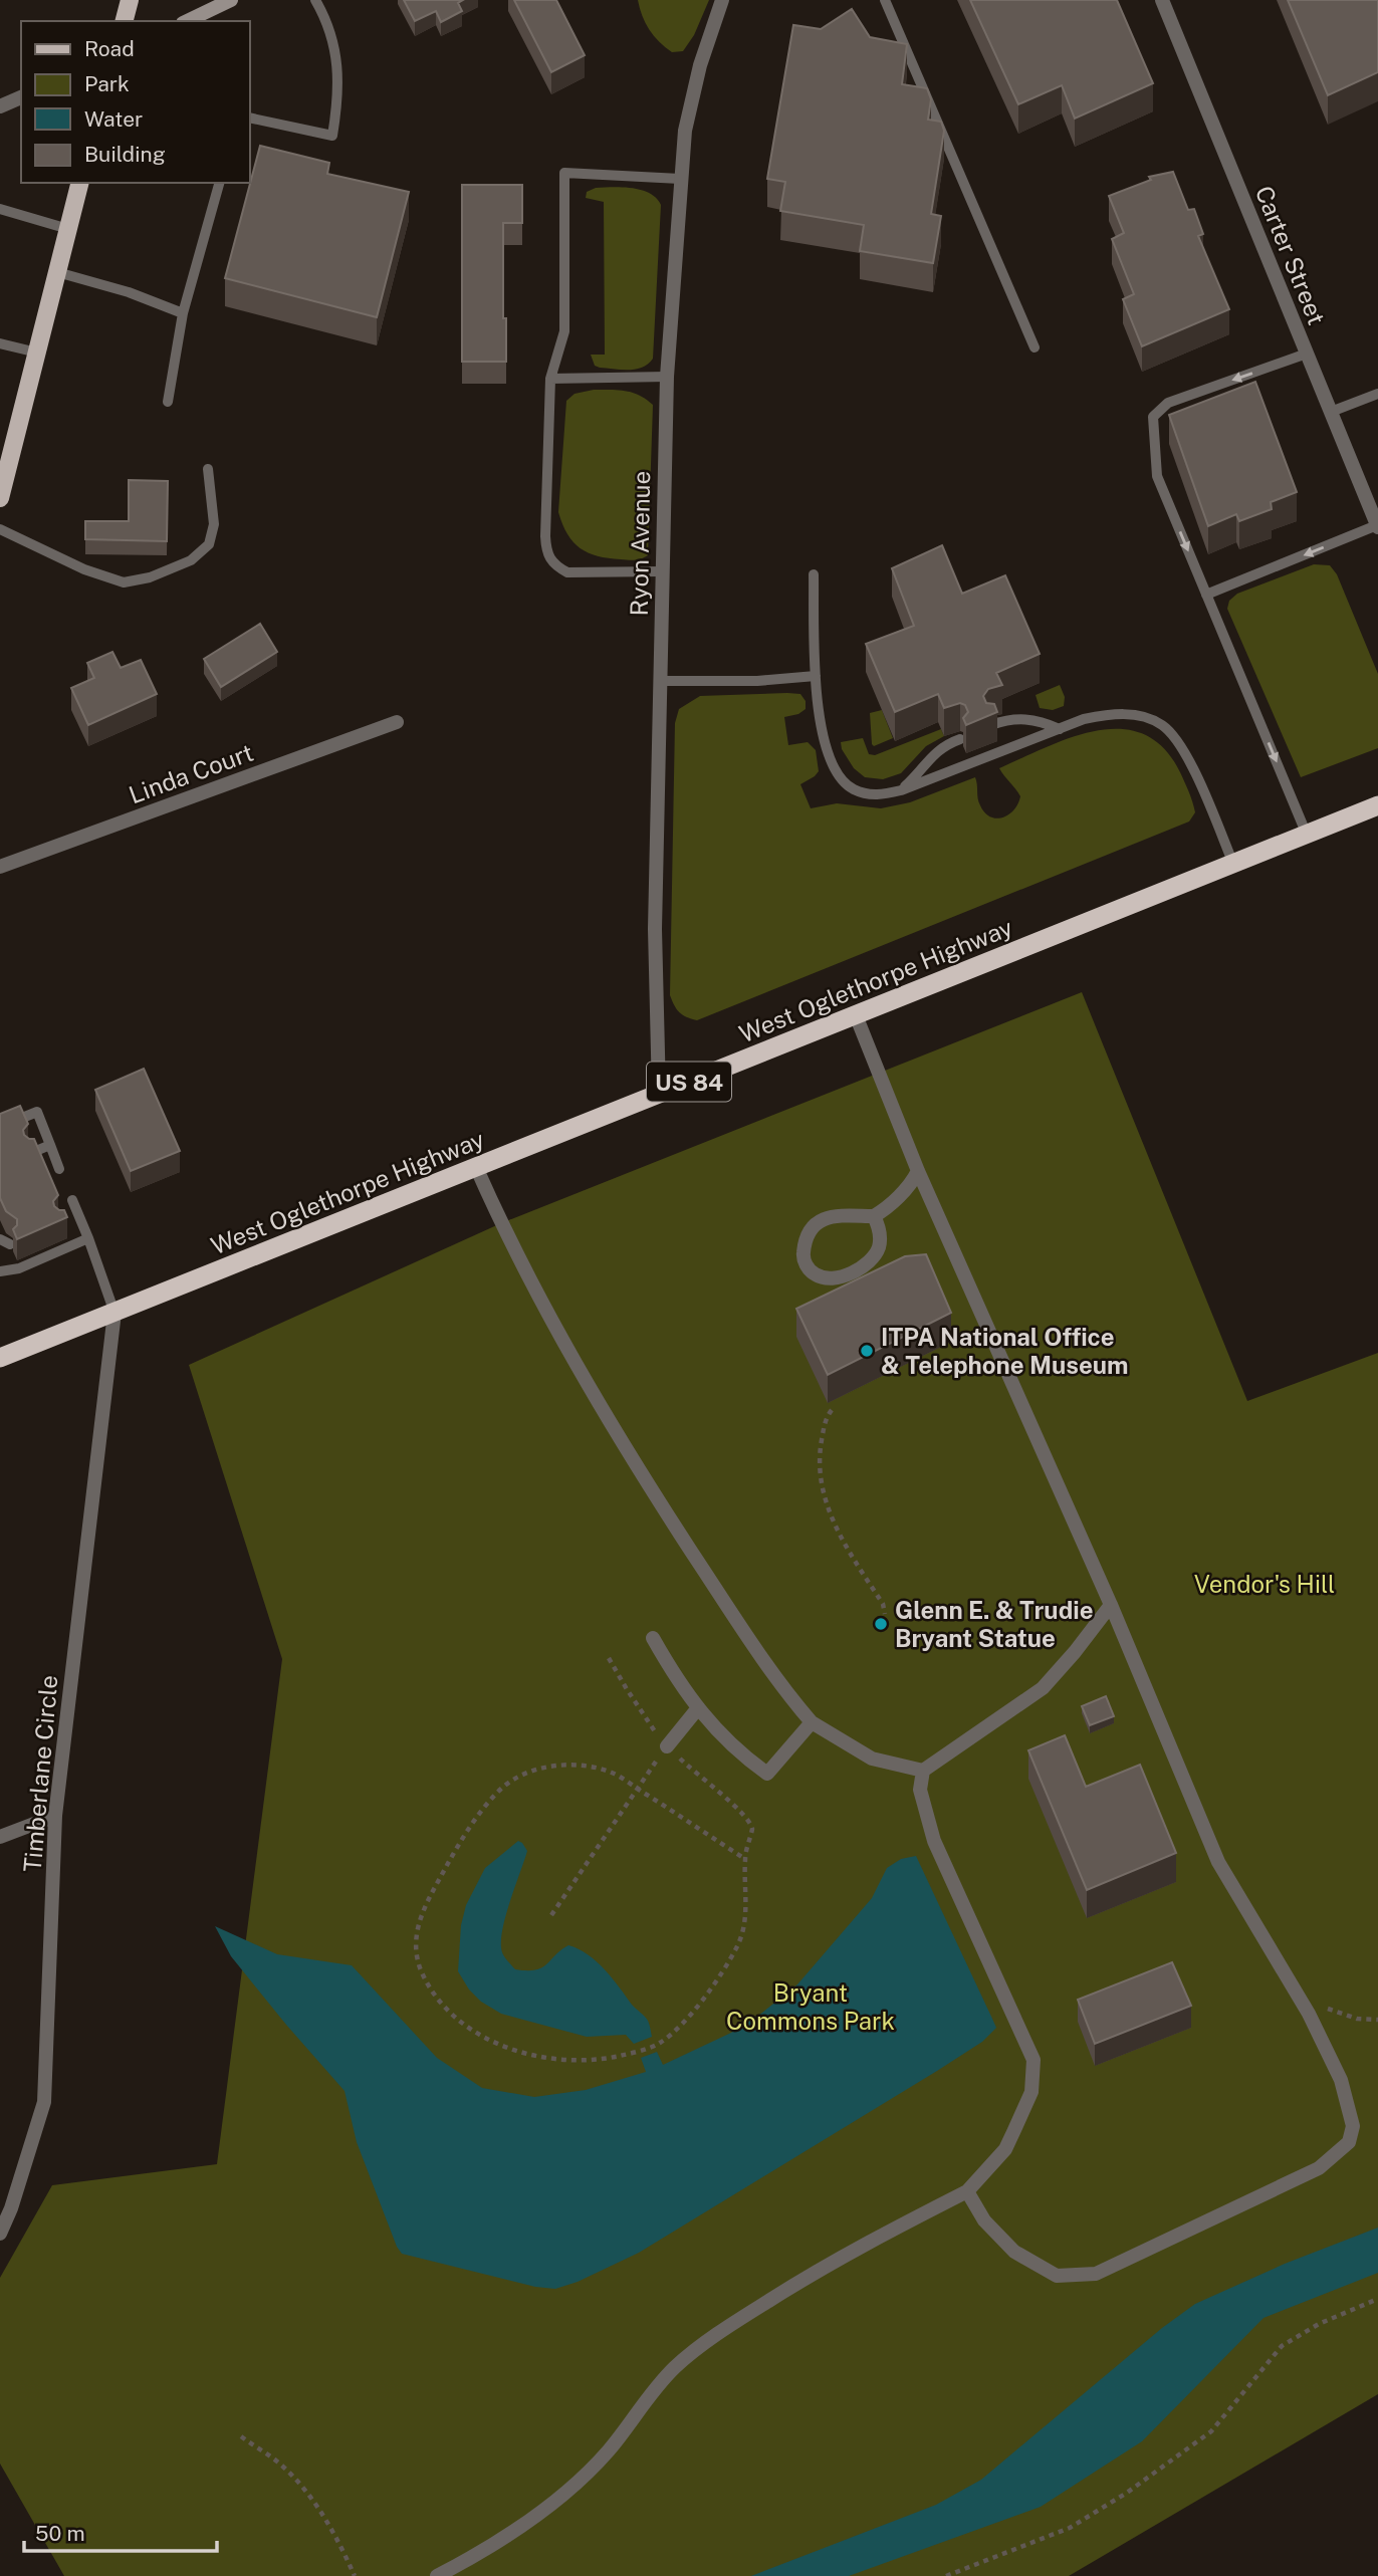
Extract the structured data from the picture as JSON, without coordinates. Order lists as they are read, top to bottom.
{
  "streets": {
    "highway": ["West Oglethorpe Highway", "US 84"],
    "street": [
      "Carter Street",
      "Ryon Avenue",
      "Linda Court",
      "Timberlane Circle"
    ]
  },
  "crossings": [
    ["Ryon Avenue", "West Oglethorpe Highway"],
    ["West Oglethorpe Highway", "Timberlane Circle"]
  ],
  "parks": ["Vendor's Hill", "Bryant Commons Park"],
  "places": ["ITPA National Office & Telephone Museum", "Glenn E. & Trudie Bryant Statue"],
  "legend": [
    "Road",
    "Park",
    "Water",
    "Building"
  ],
  "scale_bar": "50 m"
}
